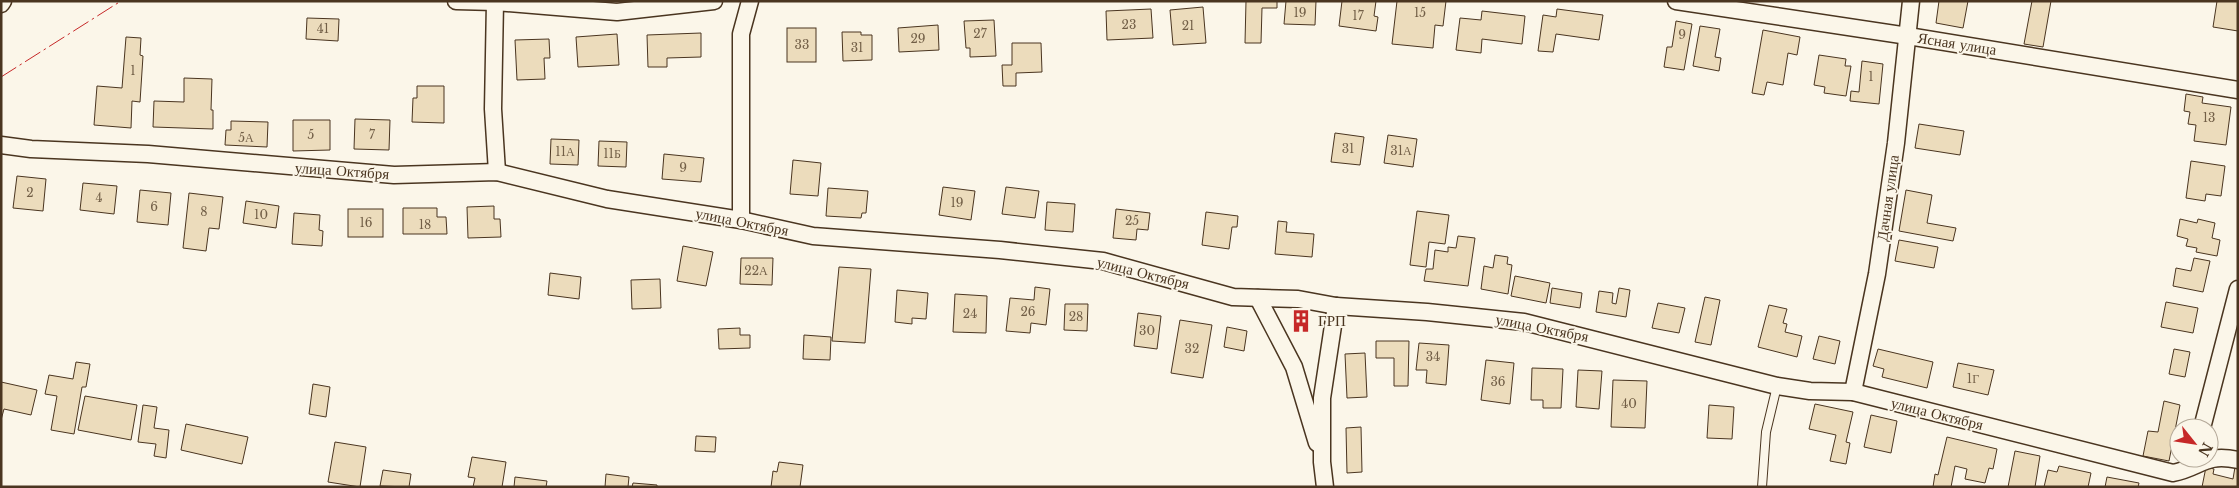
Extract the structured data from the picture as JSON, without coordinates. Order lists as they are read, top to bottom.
{
  "streets": {
    "street": ["Ясная улица", "улица Октября", "Дачная улица"]
  },
  "crossings": [
    ["Ясная улица", "Дачная улица"],
    ["улица Октября", "Дачная улица"]
  ],
  "places": {
    "building": ["ГРП"]
  },
  "house_numbers": [
    "19",
    "15",
    "17",
    "23",
    "21",
    "41",
    "27",
    "9",
    "29",
    "33",
    "31",
    "1",
    "1",
    "13",
    "5",
    "7",
    "5А",
    "31",
    "31А",
    "11А",
    "11Б",
    "9",
    "2",
    "4",
    "19",
    "6",
    "8",
    "10",
    "25",
    "16",
    "18",
    "22А",
    "26",
    "24",
    "28",
    "30",
    "32",
    "34",
    "1Г",
    "36",
    "40"
  ],
  "north": "bottom right"
}
